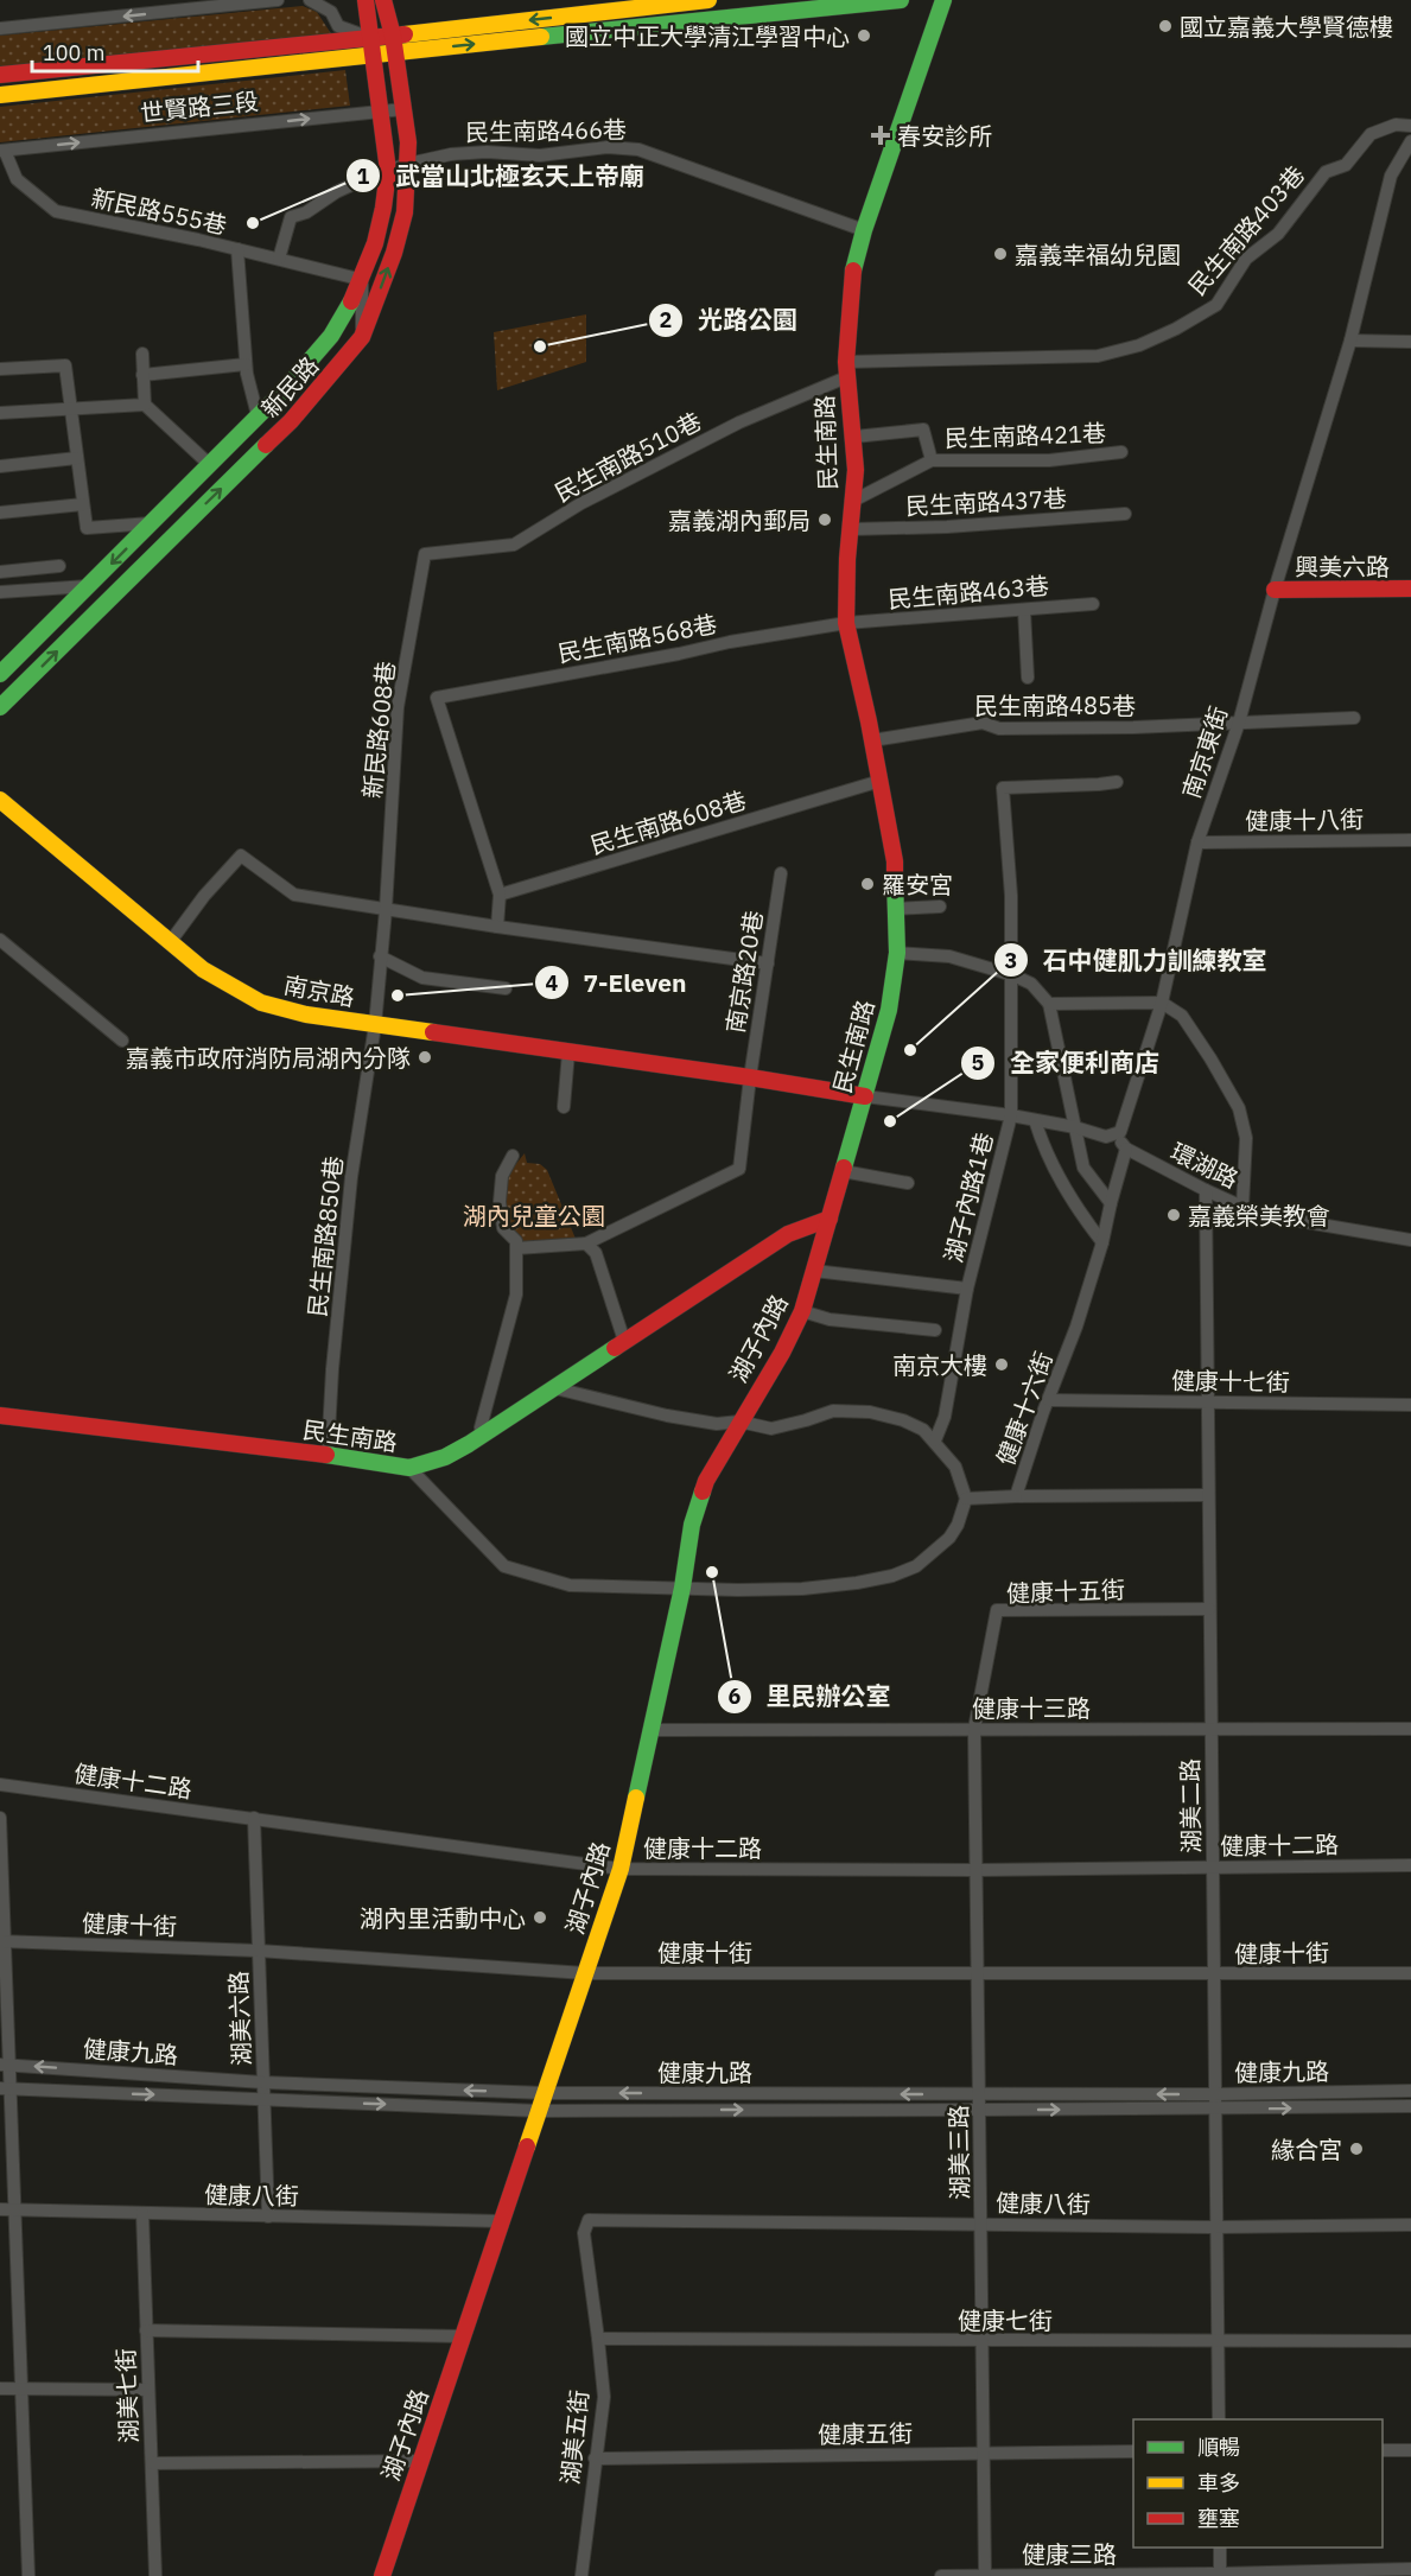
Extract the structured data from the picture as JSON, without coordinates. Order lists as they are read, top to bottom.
{
  "streets": {
    "street": [
      "世賢路三段",
      "民生南路466巷",
      "新民路555巷",
      "民生南路403巷",
      "新民路",
      "民生南路421巷",
      "民生南路",
      "民生南路510巷",
      "民生南路437巷",
      "興美六路",
      "民生南路463巷",
      "民生南路568巷",
      "民生南路485巷",
      "新民路608巷",
      "南京東街",
      "健康十八街",
      "民生南路608巷",
      "南京路20巷",
      "南京路",
      "環湖路",
      "湖子內路1巷",
      "民生南路850巷",
      "湖子內路",
      "健康十七街",
      "健康十六街",
      "健康十五街",
      "健康十三路",
      "健康十二路",
      "湖美二路",
      "健康十街",
      "湖美六路",
      "健康九路",
      "湖美三路",
      "健康八街",
      "健康七街",
      "湖美七街",
      "健康五街",
      "湖美五街",
      "健康三路"
    ]
  },
  "crossings": [
    ["世賢路三段", "新民路555巷"],
    ["世賢路三段", "新民路"],
    ["民生南路466巷", "新民路555巷"],
    ["民生南路466巷", "新民路"],
    ["民生南路466巷", "民生南路"],
    ["新民路555巷", "新民路"],
    ["民生南路403巷", "民生南路"],
    ["民生南路403巷", "民生南路510巷"],
    ["民生南路421巷", "民生南路"],
    ["民生南路", "民生南路510巷"],
    ["民生南路", "民生南路437巷"],
    ["民生南路", "民生南路463巷"],
    ["民生南路", "民生南路568巷"],
    ["民生南路", "民生南路485巷"],
    ["民生南路", "民生南路608巷"],
    ["民生南路", "南京路"],
    ["民生南路", "民生南路850巷"],
    ["民生南路", "湖子內路"],
    ["民生南路510巷", "新民路608巷"],
    ["興美六路", "南京東街"],
    ["民生南路463巷", "民生南路568巷"],
    ["民生南路568巷", "民生南路608巷"],
    ["民生南路485巷", "南京東街"],
    ["新民路608巷", "民生南路850巷"],
    ["南京東街", "健康十八街"],
    ["南京東街", "環湖路"],
    ["南京路20巷", "南京路"],
    ["南京路", "民生南路850巷"],
    ["環湖路", "健康十六街"],
    ["環湖路", "湖美二路"],
    ["湖子內路1巷", "湖子內路"],
    ["湖子內路", "健康十三路"],
    ["湖子內路", "健康十二路"],
    ["湖子內路", "健康十街"],
    ["湖子內路", "健康九路"],
    ["湖子內路", "健康八街"],
    ["健康十七街", "健康十六街"],
    ["健康十七街", "湖美二路"],
    ["健康十六街", "湖美二路"],
    ["健康十五街", "健康十三路"],
    ["健康十五街", "湖美二路"],
    ["健康十五街", "湖美三路"],
    ["健康十三路", "湖美二路"],
    ["健康十三路", "湖美三路"],
    ["健康十二路", "湖美二路"],
    ["健康十二路", "湖美六路"],
    ["健康十二路", "湖美三路"],
    ["湖美二路", "健康十街"],
    ["湖美二路", "健康九路"],
    ["湖美二路", "健康八街"],
    ["湖美二路", "健康七街"],
    ["健康十街", "湖美六路"],
    ["健康十街", "湖美三路"],
    ["湖美六路", "健康九路"],
    ["湖美六路", "健康八街"],
    ["健康九路", "湖美三路"],
    ["湖美三路", "健康八街"],
    ["湖美三路", "健康七街"],
    ["湖美三路", "健康五街"],
    ["湖美三路", "健康三路"],
    ["健康八街", "湖美七街"],
    ["健康八街", "湖美五街"],
    ["健康七街", "湖美五街"],
    ["健康五街", "湖美五街"]
  ],
  "parks": ["湖內兒童公園"],
  "places": {
    "other": [
      "國立嘉義大學賢德樓",
      "國立中正大學清江學習中心",
      "武當山北極玄天上帝廟",
      "嘉義幸福幼兒園",
      "光路公園",
      "嘉義湖內郵局",
      "羅安宮",
      "7-Eleven",
      "石中健肌力訓練教室",
      "嘉義市政府消防局湖內分隊",
      "全家便利商店",
      "嘉義榮美教會",
      "南京大樓",
      "里民辦公室",
      "湖內里活動中心",
      "緣合宮"
    ],
    "health": ["春安診所"]
  },
  "legend": ["順暢", "車多", "壅塞"],
  "scale_bar": "100 m"
}
